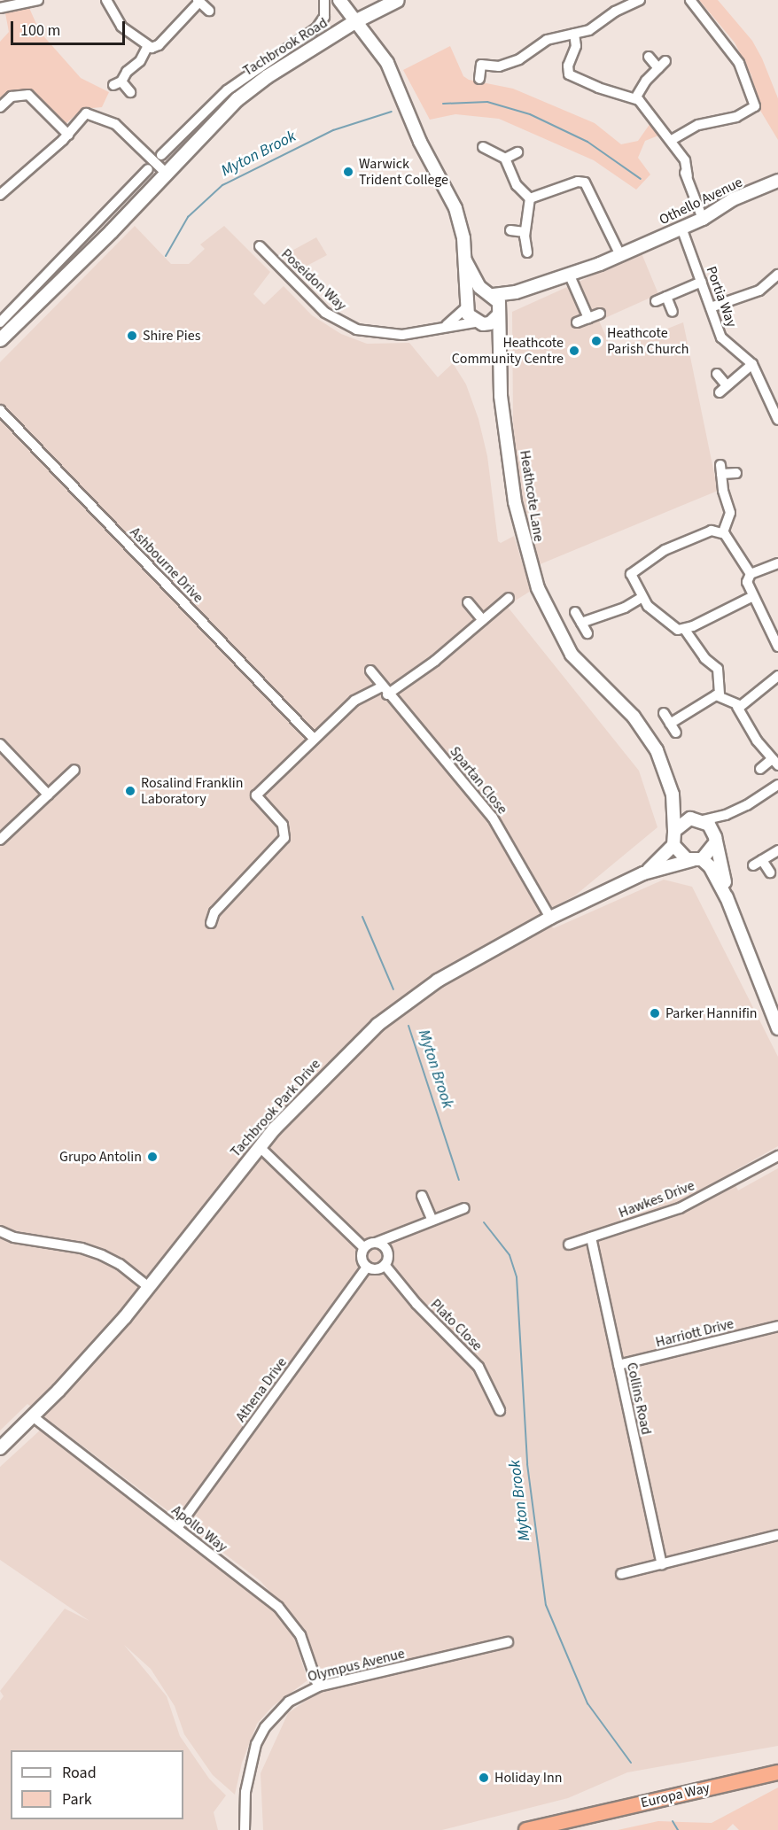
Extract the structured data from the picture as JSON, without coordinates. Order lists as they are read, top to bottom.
{
  "streets": {
    "highway": ["Europa Way"],
    "main road": ["Tachbrook Road"],
    "street": [
      "Othello Avenue",
      "Poseidon Way",
      "Portia Way",
      "Heathcote Lane",
      "Ashbourne Drive",
      "Spartan Close",
      "Tachbrook Park Drive",
      "Hawkes Drive",
      "Plato Close",
      "Harriott Drive",
      "Athena Drive",
      "Collins Road",
      "Apollo Way",
      "Olympus Avenue"
    ]
  },
  "crossings": [
    ["Tachbrook Road", "Heathcote Lane"],
    ["Othello Avenue", "Poseidon Way"],
    ["Othello Avenue", "Portia Way"],
    ["Othello Avenue", "Heathcote Lane"],
    ["Poseidon Way", "Heathcote Lane"],
    ["Heathcote Lane", "Tachbrook Park Drive"],
    ["Spartan Close", "Tachbrook Park Drive"],
    ["Tachbrook Park Drive", "Apollo Way"],
    ["Hawkes Drive", "Collins Road"],
    ["Plato Close", "Athena Drive"],
    ["Harriott Drive", "Collins Road"],
    ["Athena Drive", "Apollo Way"],
    ["Apollo Way", "Olympus Avenue"]
  ],
  "water": ["Myton Brook"],
  "places": [
    "Warwick Trident College",
    "Shire Pies",
    "Heathcote Parish Church",
    "Heathcote Community Centre",
    "Rosalind Franklin Laboratory",
    "Parker Hannifin",
    "Grupo Antolin",
    "Holiday Inn"
  ],
  "legend": ["Road", "Park"],
  "scale_bar": "100 m"
}
